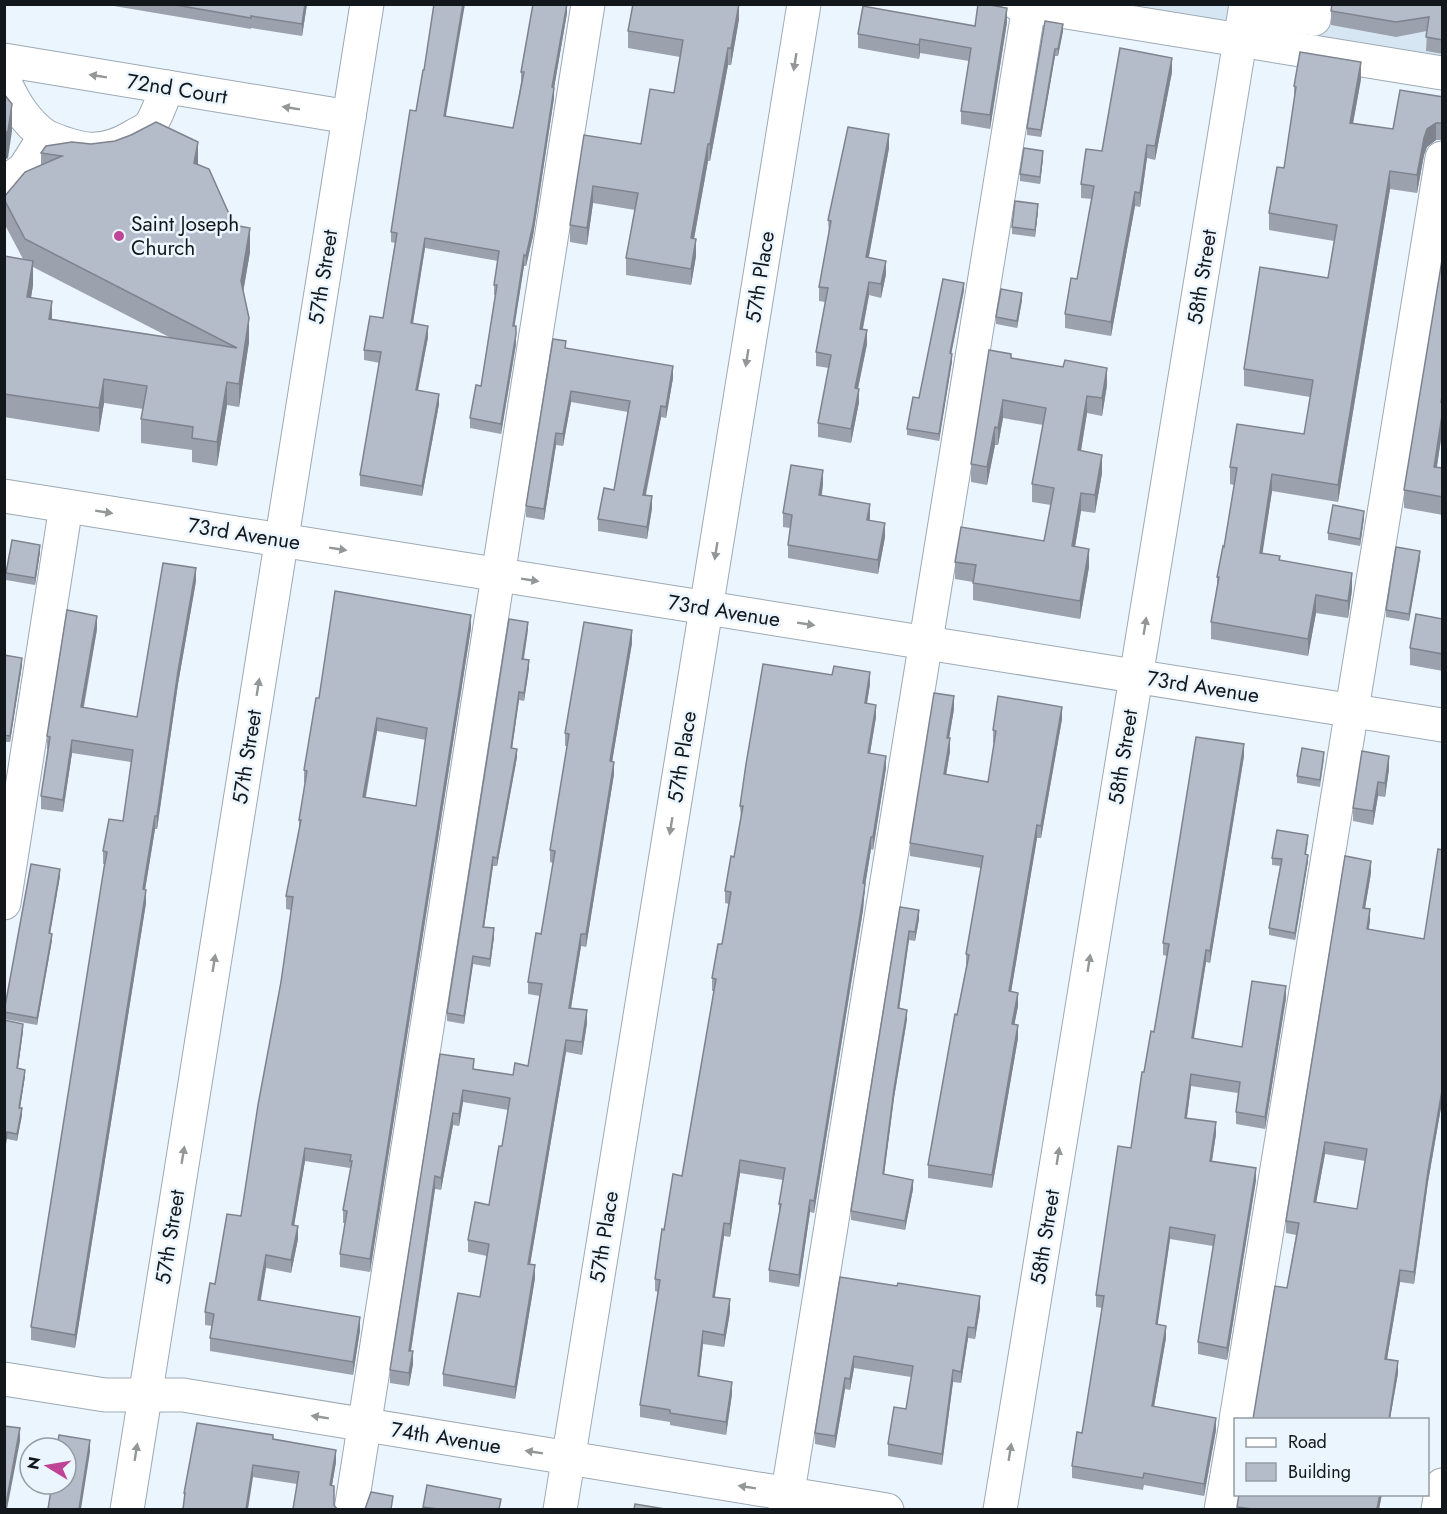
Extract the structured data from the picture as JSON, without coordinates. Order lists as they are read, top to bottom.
{
  "streets": {
    "street": [
      "72nd Court",
      "57th Street",
      "57th Place",
      "58th Street",
      "73rd Avenue",
      "74th Avenue"
    ]
  },
  "crossings": [
    ["72nd Court", "57th Street"],
    ["57th Street", "73rd Avenue"],
    ["57th Street", "74th Avenue"],
    ["57th Place", "73rd Avenue"],
    ["57th Place", "74th Avenue"],
    ["58th Street", "73rd Avenue"]
  ],
  "one_way": ["72nd Court", "73rd Avenue", "74th Avenue"],
  "places": ["Saint Joseph Church"],
  "legend": ["Road", "Building"],
  "north": "left"
}
